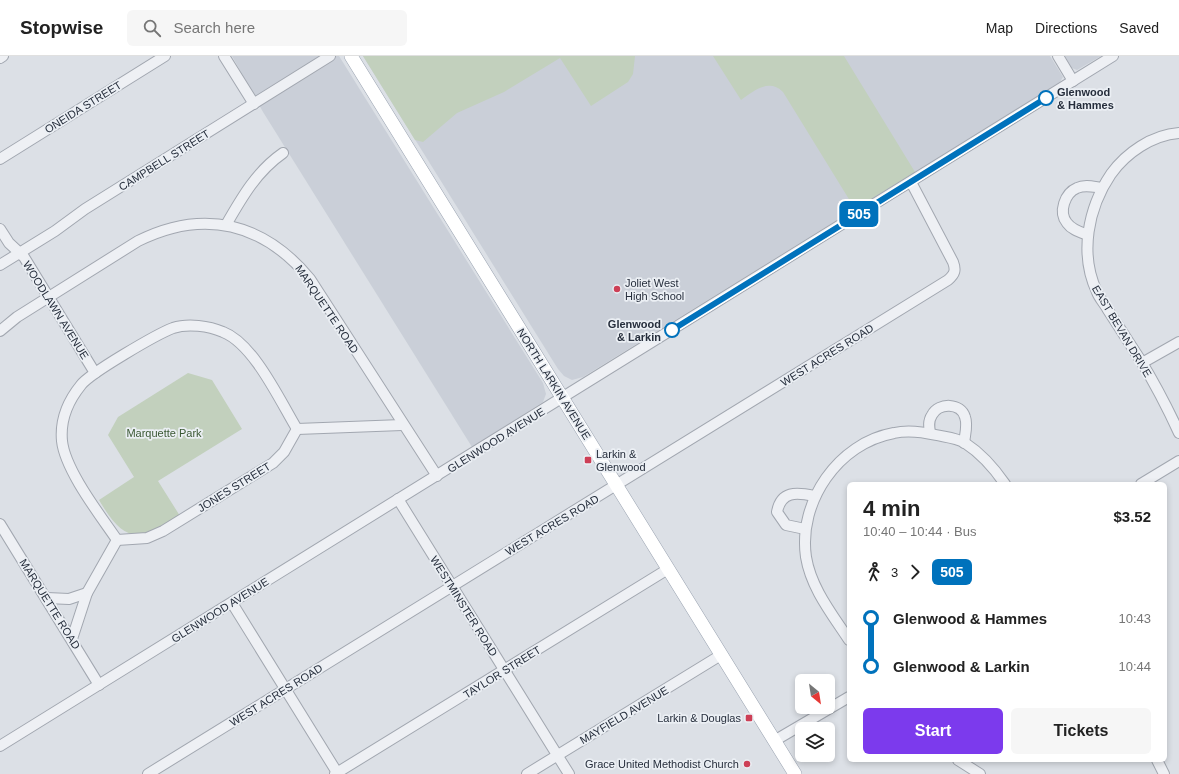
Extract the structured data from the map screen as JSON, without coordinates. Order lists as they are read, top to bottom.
{
  "streets": {
    "main road": ["NORTH LARKIN AVENUE"],
    "street": [
      "ONEIDA STREET",
      "CAMPBELL STREET",
      "MARQUETTE ROAD",
      "WOODLAWN AVENUE",
      "EAST BEVAN DRIVE",
      "WEST ACRES ROAD",
      "GLENWOOD AVENUE",
      "JONES STREET",
      "WESTMINSTER ROAD",
      "TAYLOR STREET",
      "MAYFIELD AVENUE"
    ]
  },
  "crossings": [
    ["CAMPBELL STREET", "WOODLAWN AVENUE"],
    ["MARQUETTE ROAD", "WOODLAWN AVENUE"],
    ["MARQUETTE ROAD", "GLENWOOD AVENUE"],
    ["WEST ACRES ROAD", "NORTH LARKIN AVENUE"],
    ["WEST ACRES ROAD", "GLENWOOD AVENUE"],
    ["WEST ACRES ROAD", "WESTMINSTER ROAD"],
    ["NORTH LARKIN AVENUE", "GLENWOOD AVENUE"],
    ["NORTH LARKIN AVENUE", "TAYLOR STREET"],
    ["NORTH LARKIN AVENUE", "MAYFIELD AVENUE"],
    ["GLENWOOD AVENUE", "WESTMINSTER ROAD"],
    ["WESTMINSTER ROAD", "TAYLOR STREET"],
    ["WESTMINSTER ROAD", "MAYFIELD AVENUE"]
  ],
  "parks": ["Marquette Park"],
  "places": {
    "other": [
      "Glenwood & Hammes",
      "Joliet West High School",
      "Glenwood & Larkin",
      "Grace United Methodist Church"
    ],
    "transit": ["Larkin & Glenwood", "Larkin & Douglas"]
  },
  "lines": ["bus line 505"],
  "north": "bottom right",
  "page": {
    "header": "Stopwise",
    "search": "Search here",
    "nav": ["Map", "Directions", "Saved"],
    "on_map": "505",
    "heading": ["4 min", "10:40 – 10:44 · Bus", "$3.52"],
    "legs": ["3", "505"],
    "list": [
      {
        "name": "Glenwood & Hammes",
        "value": "10:43"
      },
      {
        "name": "Glenwood & Larkin",
        "value": "10:44"
      }
    ],
    "buttons": ["Start", "Tickets"]
  }
}
